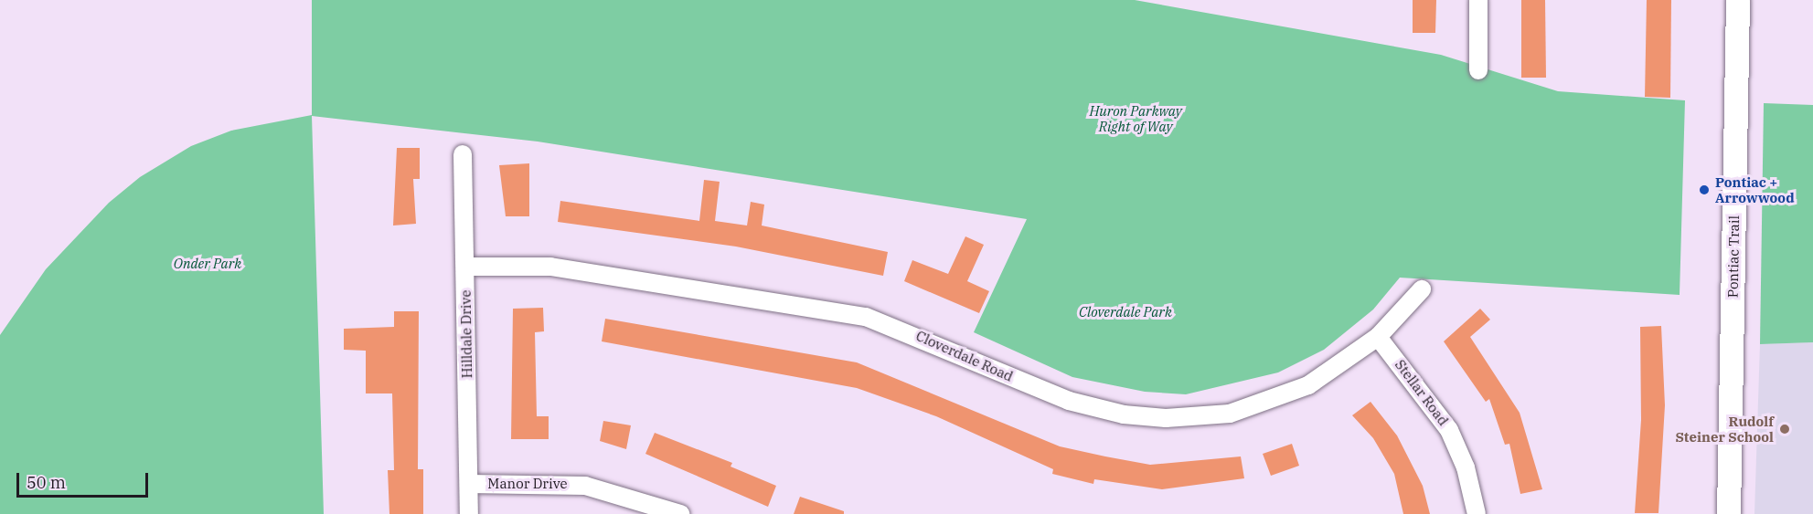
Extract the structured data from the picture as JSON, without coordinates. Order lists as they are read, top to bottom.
{
  "streets": {
    "main road": ["Pontiac Trail"],
    "street": [
      "Hilldale Drive",
      "Cloverdale Road",
      "Stellar Road",
      "Manor Drive"
    ]
  },
  "crossings": [
    ["Hilldale Drive", "Cloverdale Road"],
    ["Hilldale Drive", "Manor Drive"],
    ["Cloverdale Road", "Stellar Road"]
  ],
  "parks": ["Huron Parkway Right of Way", "Onder Park", "Cloverdale Park"],
  "places": ["Pontiac + Arrowwood", "Rudolf Steiner School"],
  "scale_bar": "50 m"
}
